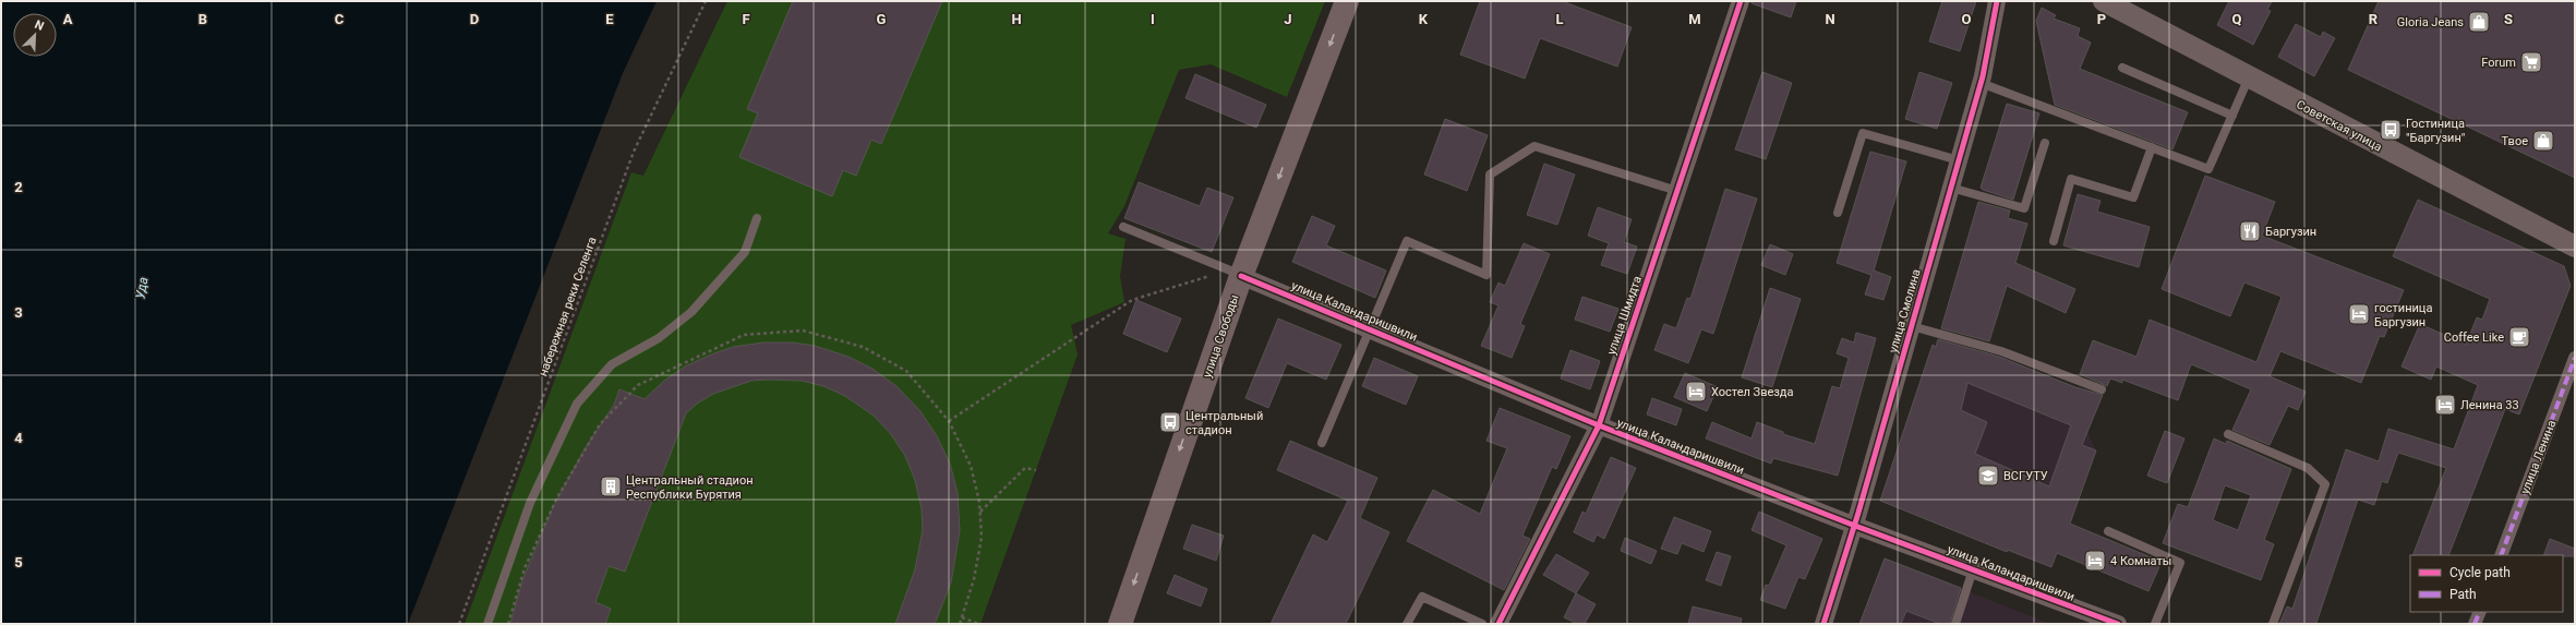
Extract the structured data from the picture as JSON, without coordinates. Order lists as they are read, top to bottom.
{
  "streets": {
    "main road": ["улица Свободы"],
    "street": [
      "Советская улица",
      "улица Каландаришвили",
      "улица Смолина",
      "улица Шмидта",
      "улица Ленина"
    ],
    "path": ["набережная реки Селенга"]
  },
  "crossings": [
    ["улица Каландаришвили", "улица Смолина"],
    ["улица Каландаришвили", "улица Шмидта"],
    ["улица Каландаришвили", "улица Свободы"]
  ],
  "one_way": ["улица Свободы"],
  "water": ["Уда"],
  "places": {
    "shop": ["Gloria Jeans", "Твое"],
    "supermarket": ["Forum"],
    "bus stop": ["Гостиница \"Баргузин\"", "Центральный стадион"],
    "restaurant": ["Баргузин"],
    "hotel": [
      "гостиница Баргузин",
      "Хостел Звезда",
      "Ленина 33",
      "4 Комнаты"
    ],
    "cafe": ["Coffee Like"],
    "school or university": ["ВСГУТУ"],
    "building": ["Центральный стадион Республики Бурятия"]
  },
  "legend": ["Cycle path", "Path"],
  "north": "top right",
  "grid": {
    "columns": [
      "A",
      "B",
      "C",
      "D",
      "E",
      "F",
      "G",
      "H",
      "I",
      "J",
      "K",
      "L",
      "M",
      "N",
      "O",
      "P",
      "Q",
      "R",
      "S"
    ],
    "rows": [
      "2",
      "3",
      "4",
      "5"
    ]
  }
}
